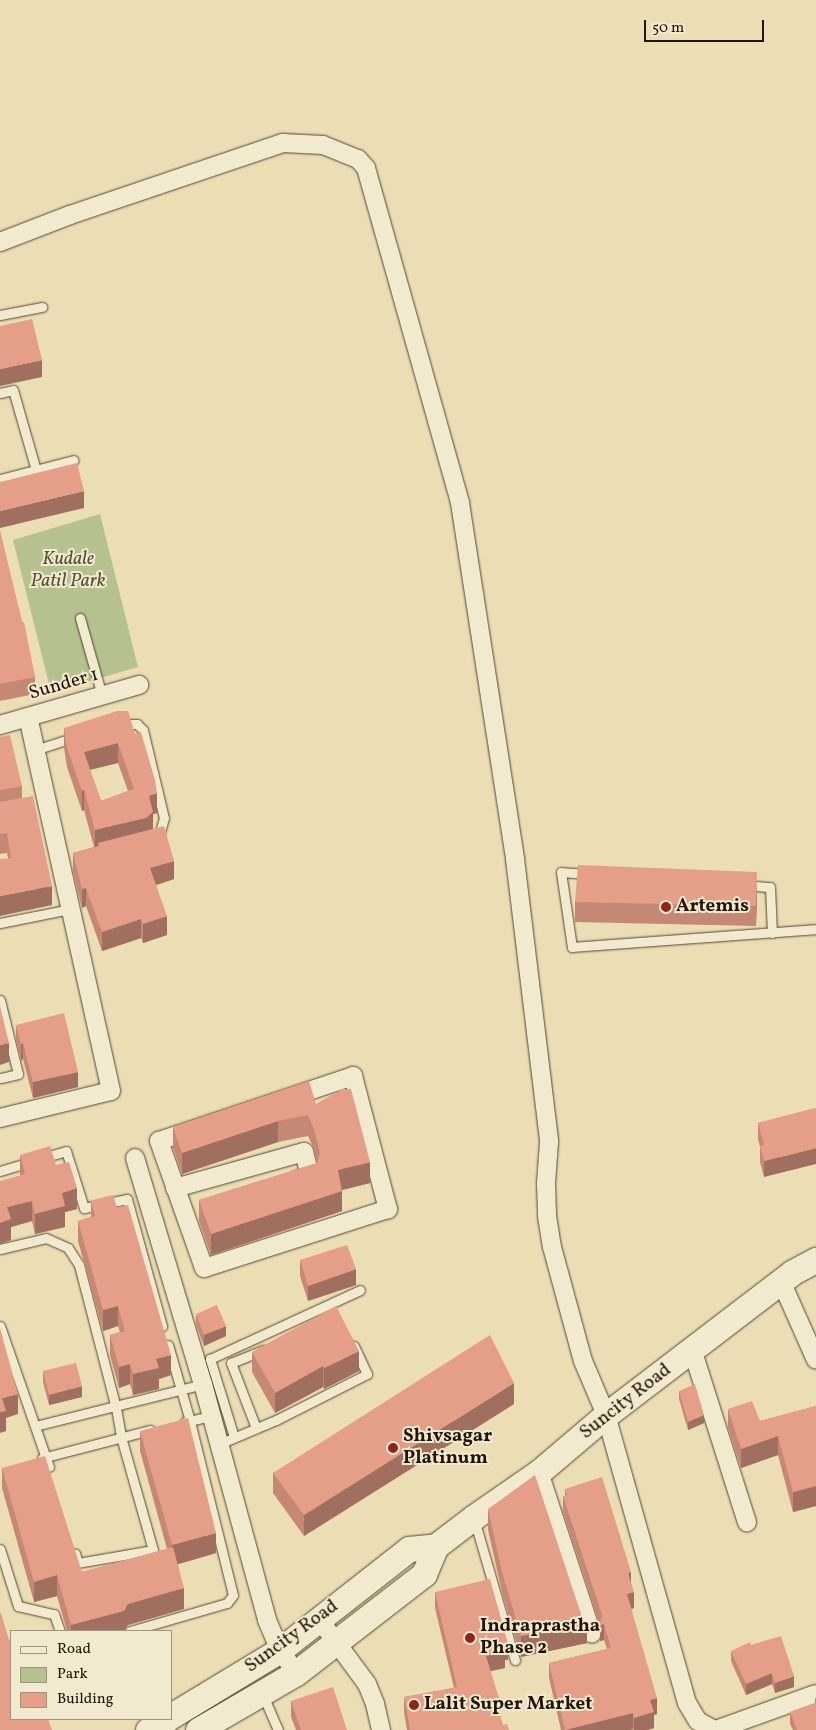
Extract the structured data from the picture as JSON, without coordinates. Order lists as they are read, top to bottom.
{
  "streets": {
    "street": ["Sunder 1", "Suncity Road"]
  },
  "parks": ["Kudale Patil Park"],
  "places": [
    "Artemis",
    "Shivsagar Platinum",
    "Indraprastha Phase 2",
    "Lalit Super Market"
  ],
  "legend": ["Road", "Park", "Building"],
  "scale_bar": "50 m"
}
